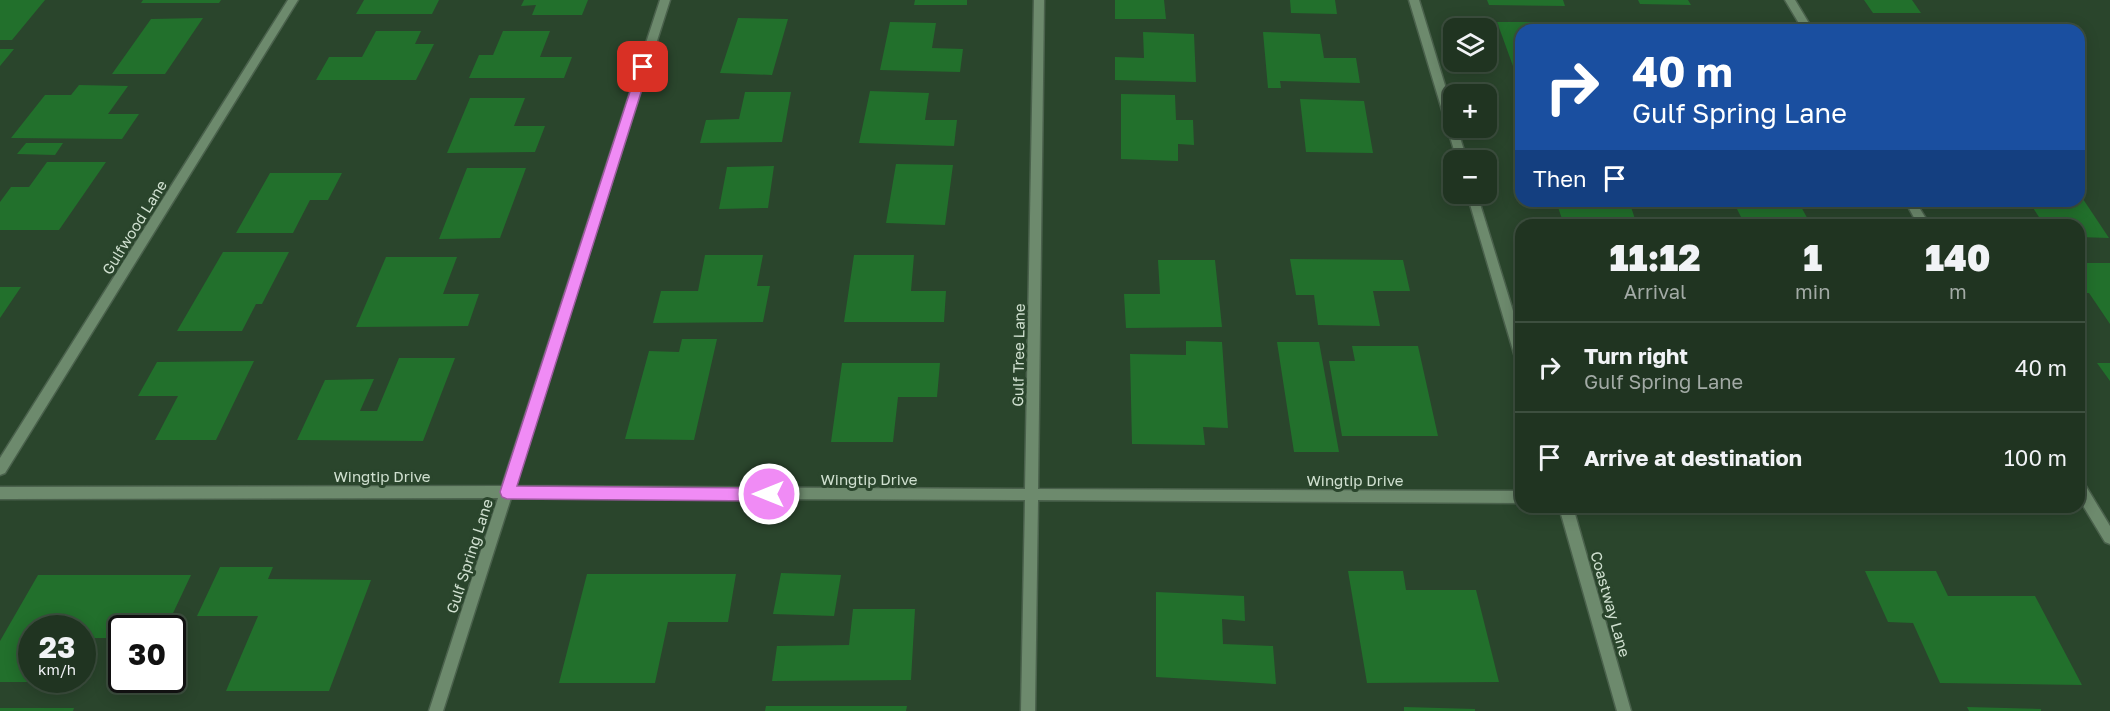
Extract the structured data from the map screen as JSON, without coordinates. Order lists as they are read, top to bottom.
{
  "streets": {
    "street": [
      "Gulfwood Lane",
      "Gulf Tree Lane",
      "Wingtip Drive",
      "Gulf Spring Lane",
      "Coastway Lane"
    ]
  },
  "crossings": [
    ["Gulf Tree Lane", "Wingtip Drive"],
    ["Wingtip Drive", "Gulf Spring Lane"]
  ],
  "page": {
    "map_buttons": ["+", "−"],
    "turn": ["40 m", "Gulf Spring Lane"],
    "then": "Then",
    "eta": [
      "11:12",
      "Arrival",
      "1",
      "min",
      "140",
      "m"
    ],
    "list": [
      {
        "name": "Turn right",
        "note": "Gulf Spring Lane",
        "value": "40 m"
      },
      {
        "name": "Arrive at destination",
        "value": "100 m"
      }
    ],
    "speed": "23 km/h",
    "limit": "30"
  }
}
